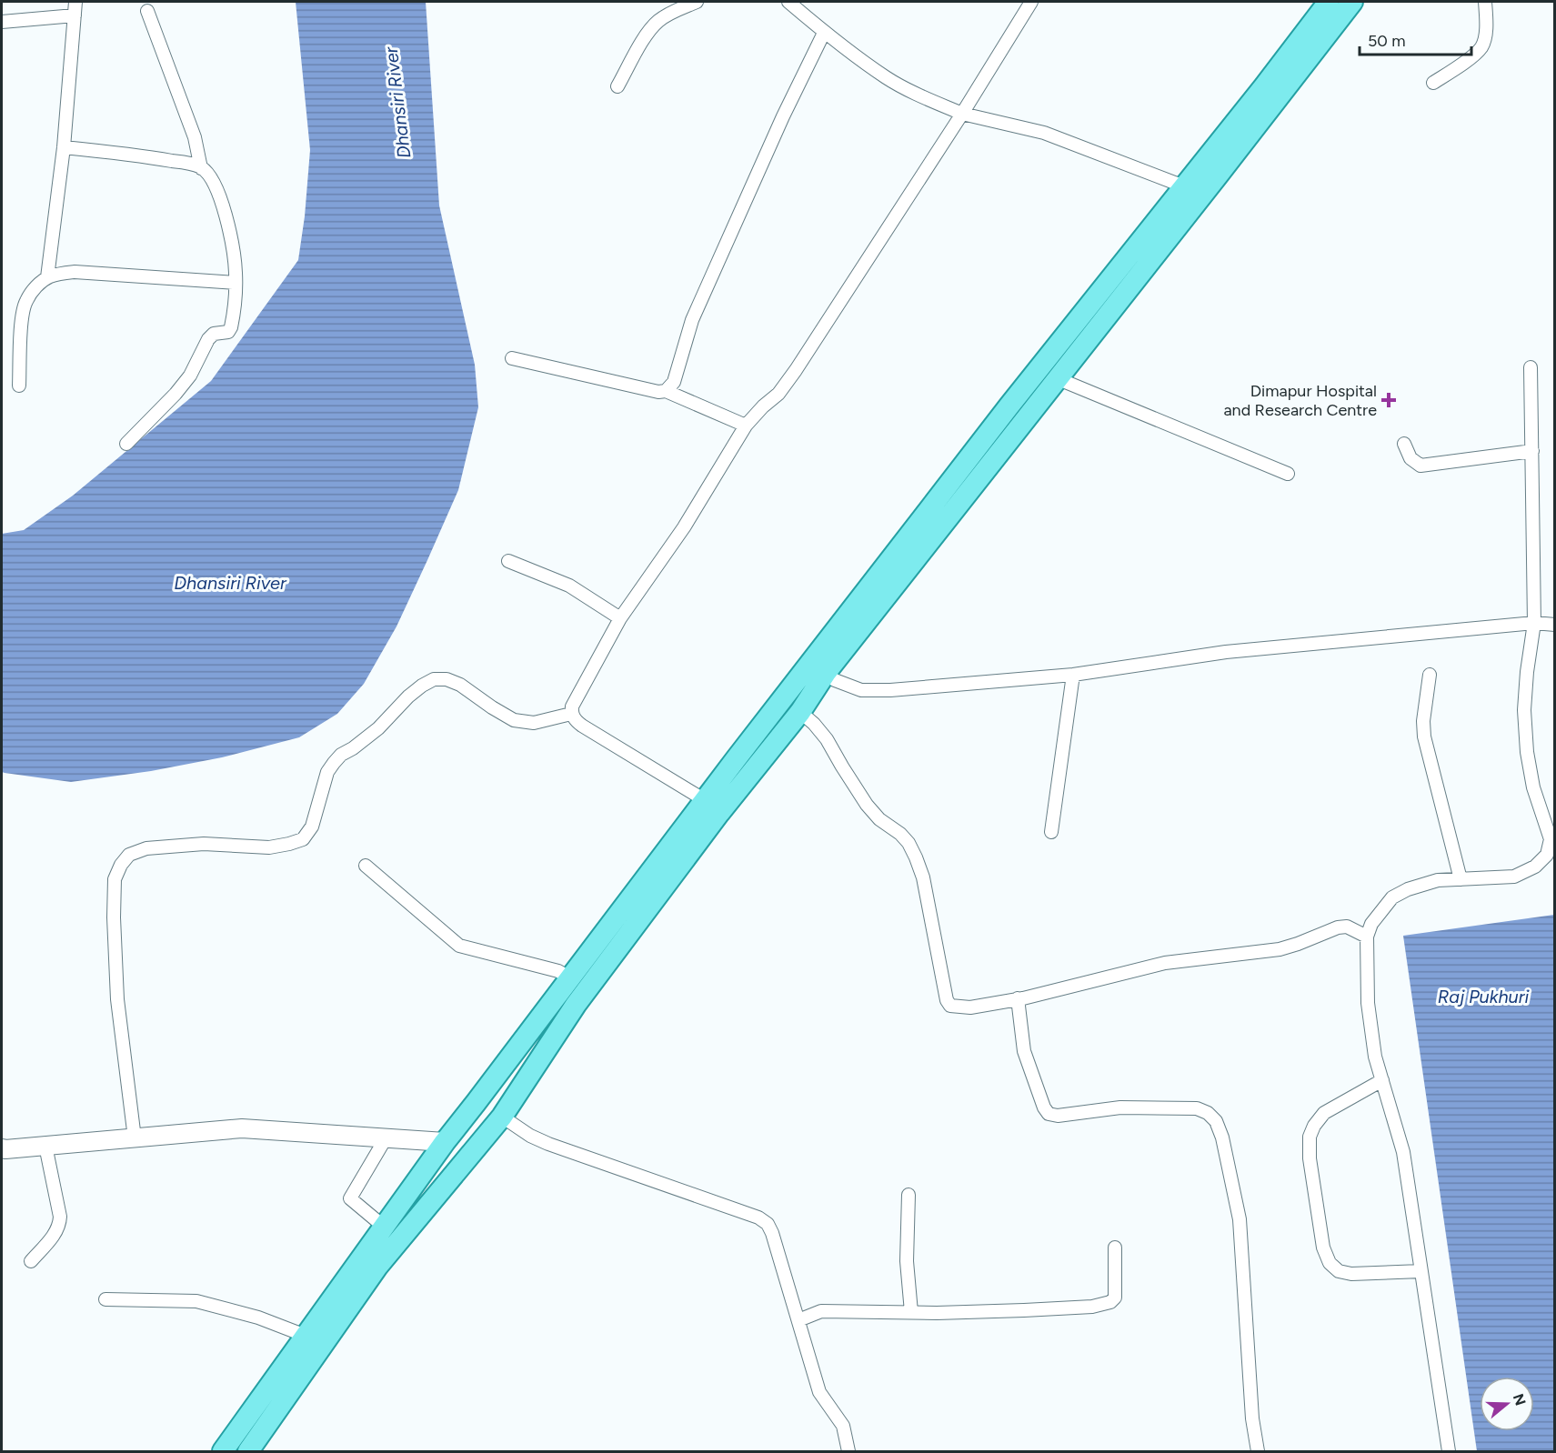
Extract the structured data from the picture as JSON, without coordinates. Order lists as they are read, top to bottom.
{
  "water": ["Dhansiri River", "Raj Pukhuri"],
  "places": {
    "health": ["Dimapur Hospital and Research Centre"]
  },
  "scale_bar": "50 m",
  "north": "right"
}
